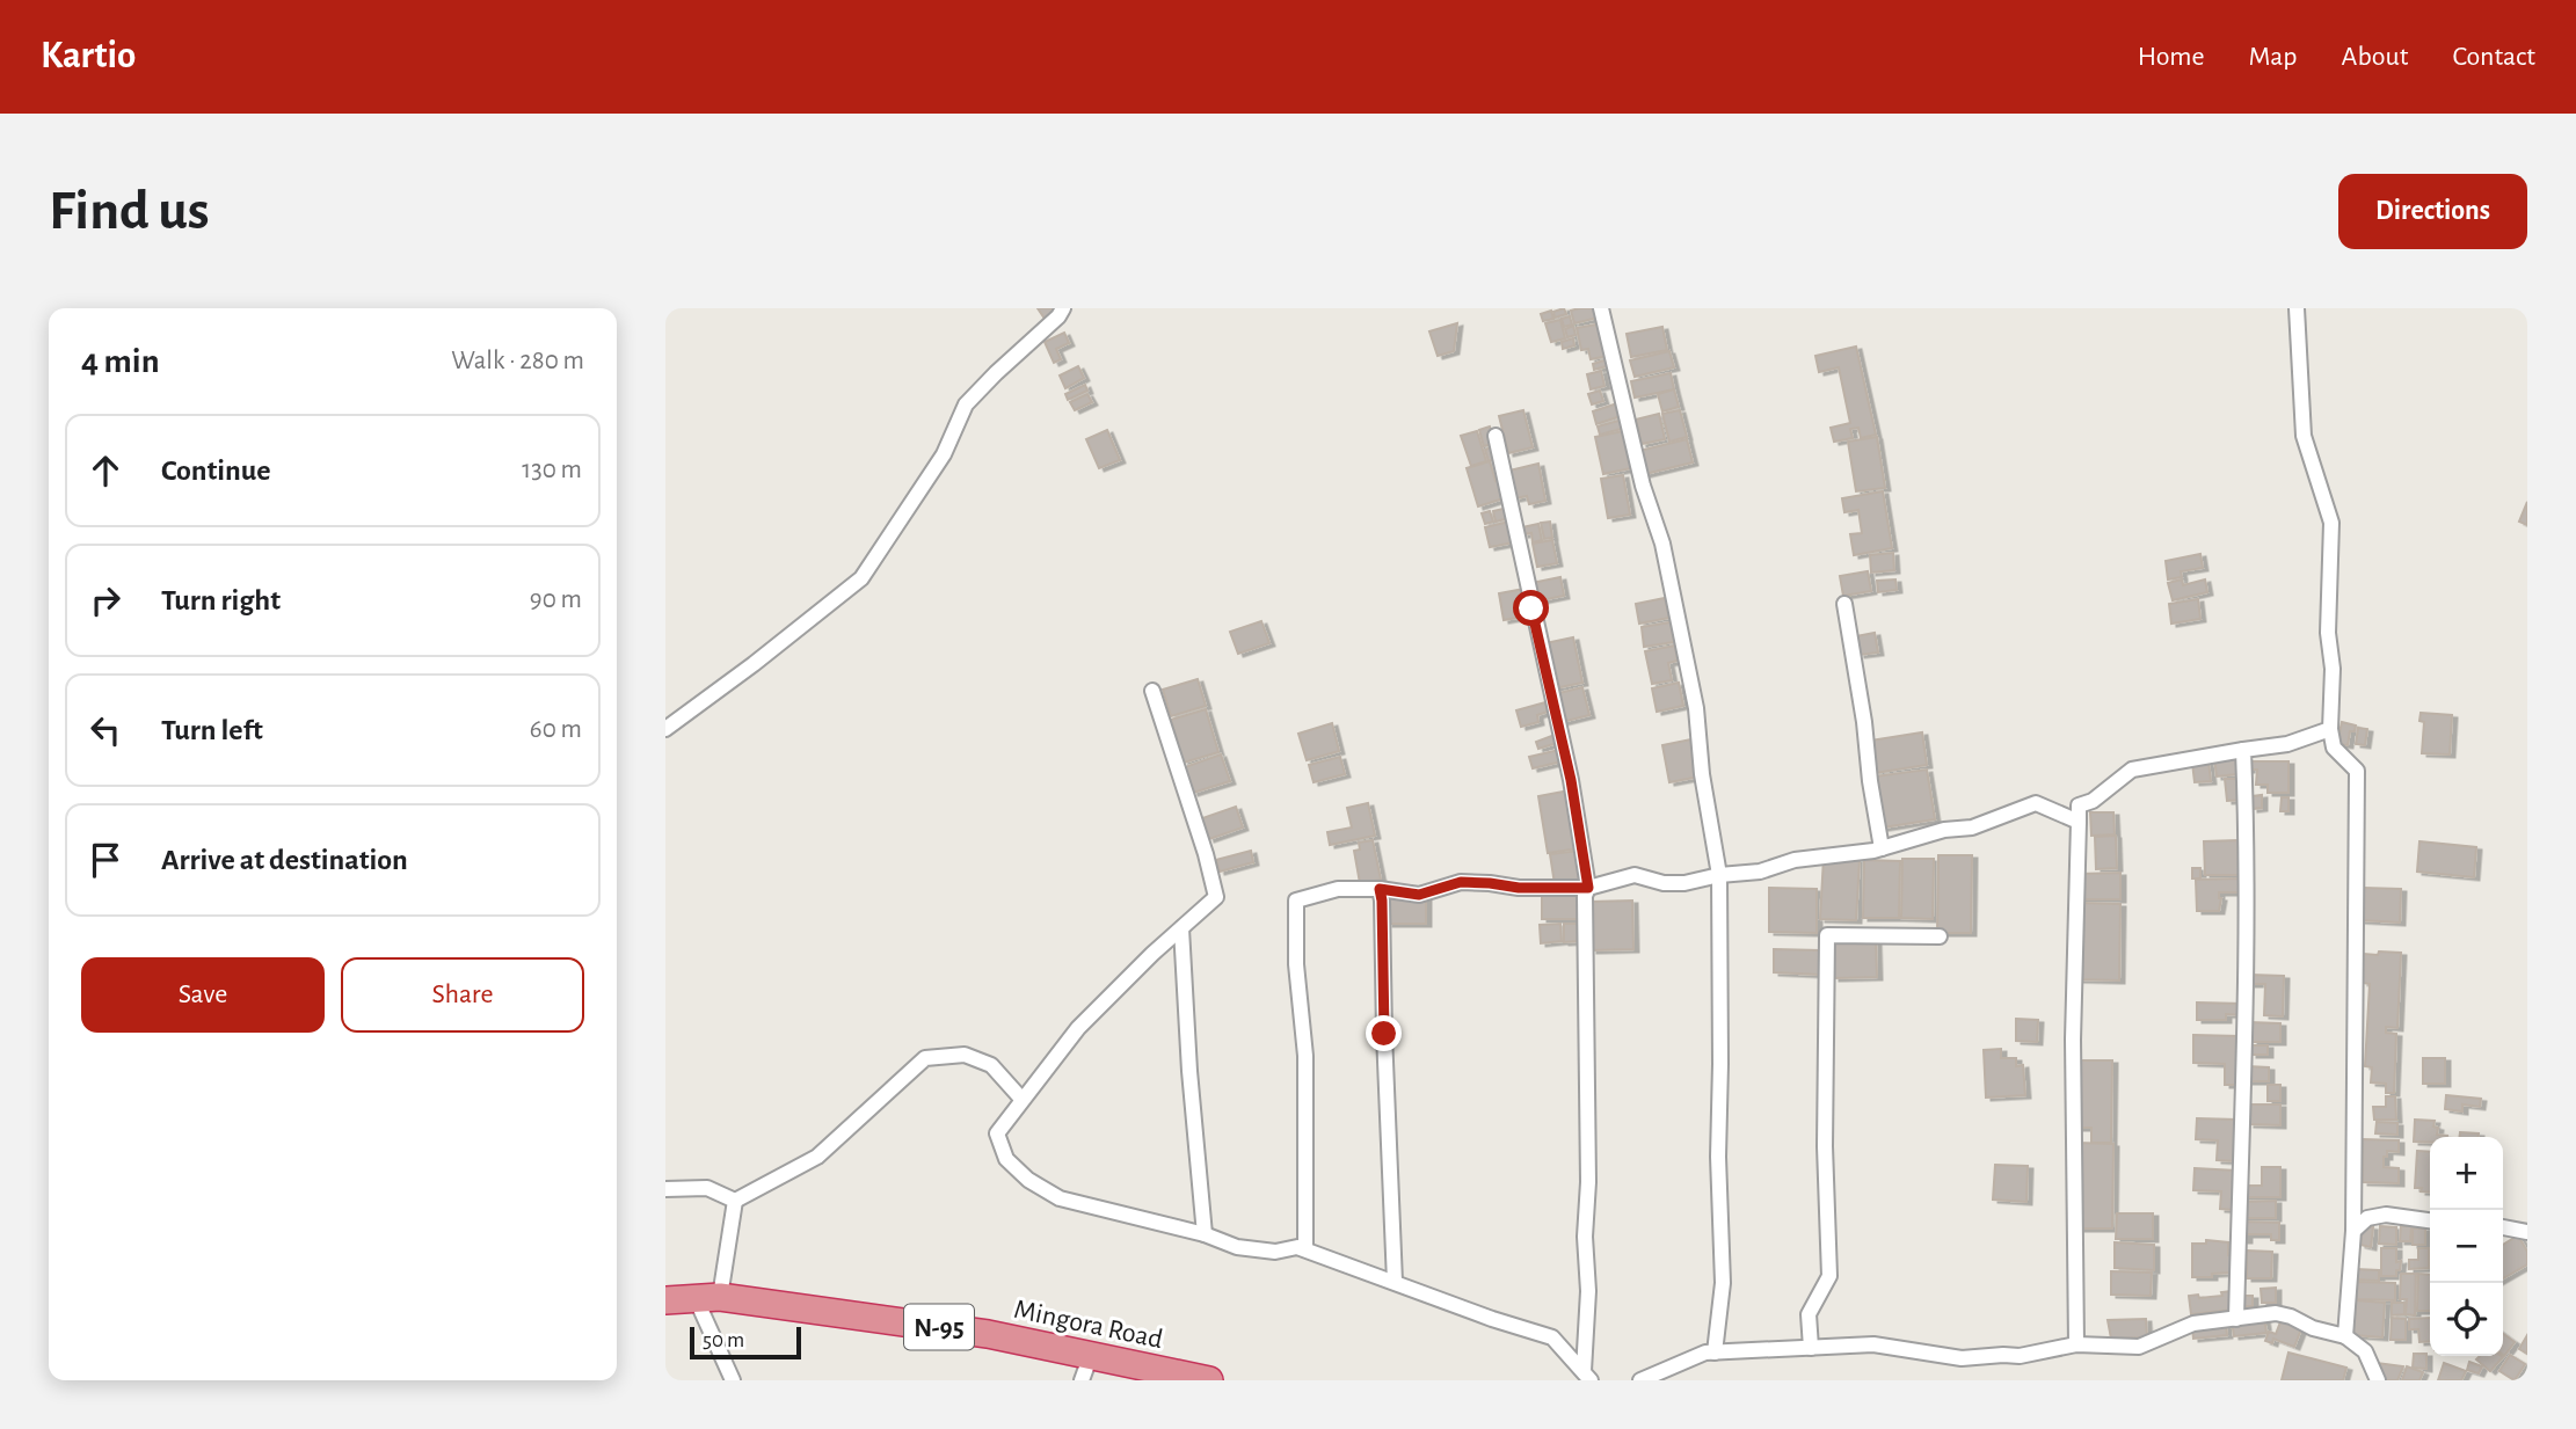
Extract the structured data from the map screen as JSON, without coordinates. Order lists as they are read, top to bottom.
{
  "streets": {
    "highway": ["Mingora Road", "N-95"]
  },
  "scale_bar": "50 m",
  "page": {
    "header": "Kartio",
    "nav": [
      "Home",
      "Map",
      "About",
      "Contact"
    ],
    "buttons": [
      "Directions",
      ["Save", "Share"]
    ],
    "title": "Find us",
    "heading": ["4 min", "Walk · 280 m"],
    "list": [
      ["Continue", "130 m"],
      ["Turn right", "90 m"],
      ["Turn left", "60 m"],
      "Arrive at destination"
    ],
    "map_buttons": ["+", "−"],
    "scale": "50 m"
  }
}
